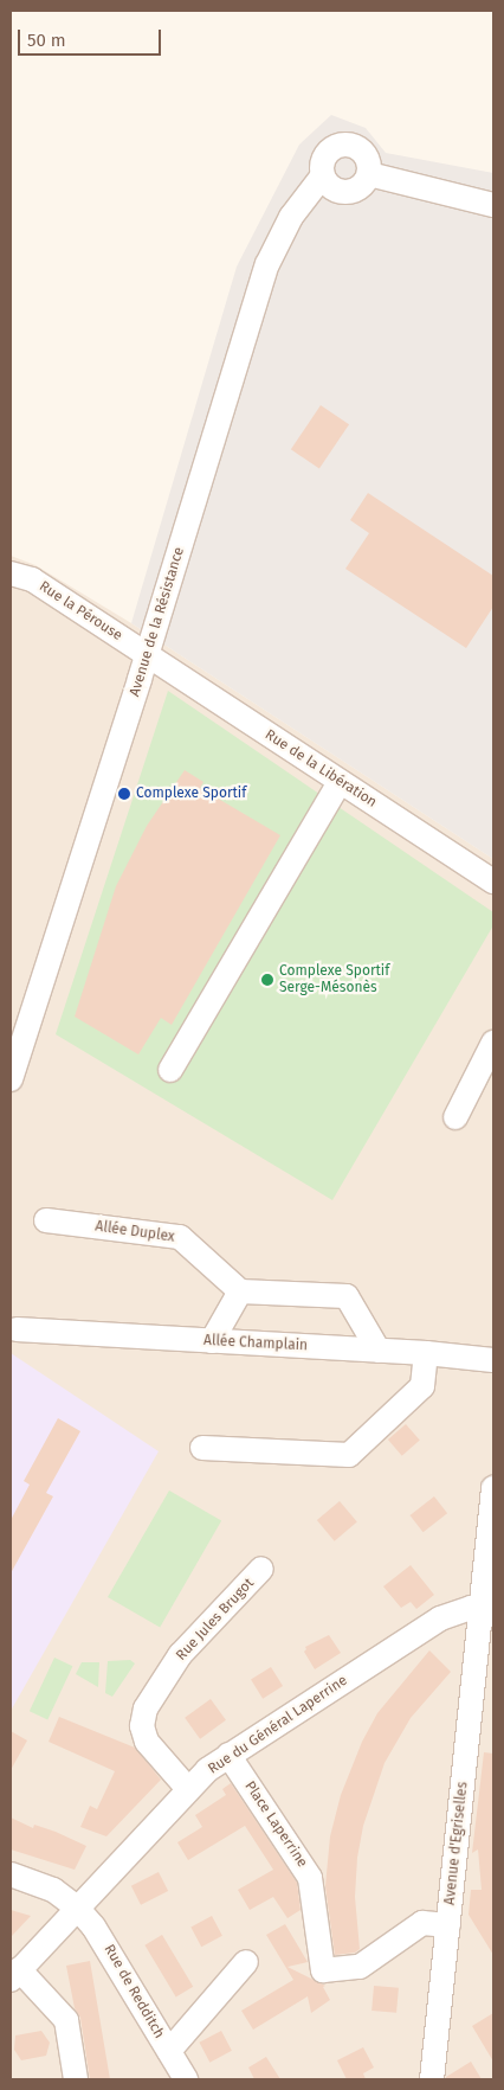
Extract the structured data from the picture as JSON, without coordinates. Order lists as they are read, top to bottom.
{
  "streets": {
    "street": [
      "Rue la Pérouse",
      "Avenue de la Résistance",
      "Rue de la Libération",
      "Allée Duplex",
      "Allée Champlain",
      "Rue Jules Brugot",
      "Rue du Général Laperrine",
      "Place Laperrine",
      "Avenue d'Egriselles",
      "Rue de Redditch"
    ]
  },
  "crossings": [
    ["Rue la Pérouse", "Avenue de la Résistance"],
    ["Rue la Pérouse", "Rue de la Libération"],
    ["Avenue de la Résistance", "Rue de la Libération"],
    ["Rue Jules Brugot", "Rue du Général Laperrine"],
    ["Rue du Général Laperrine", "Place Laperrine"],
    ["Rue du Général Laperrine", "Avenue d'Egriselles"],
    ["Rue du Général Laperrine", "Rue de Redditch"],
    ["Place Laperrine", "Avenue d'Egriselles"]
  ],
  "places": ["Complexe Sportif", "Complexe Sportif Serge-Mésonès"],
  "scale_bar": "50 m"
}
